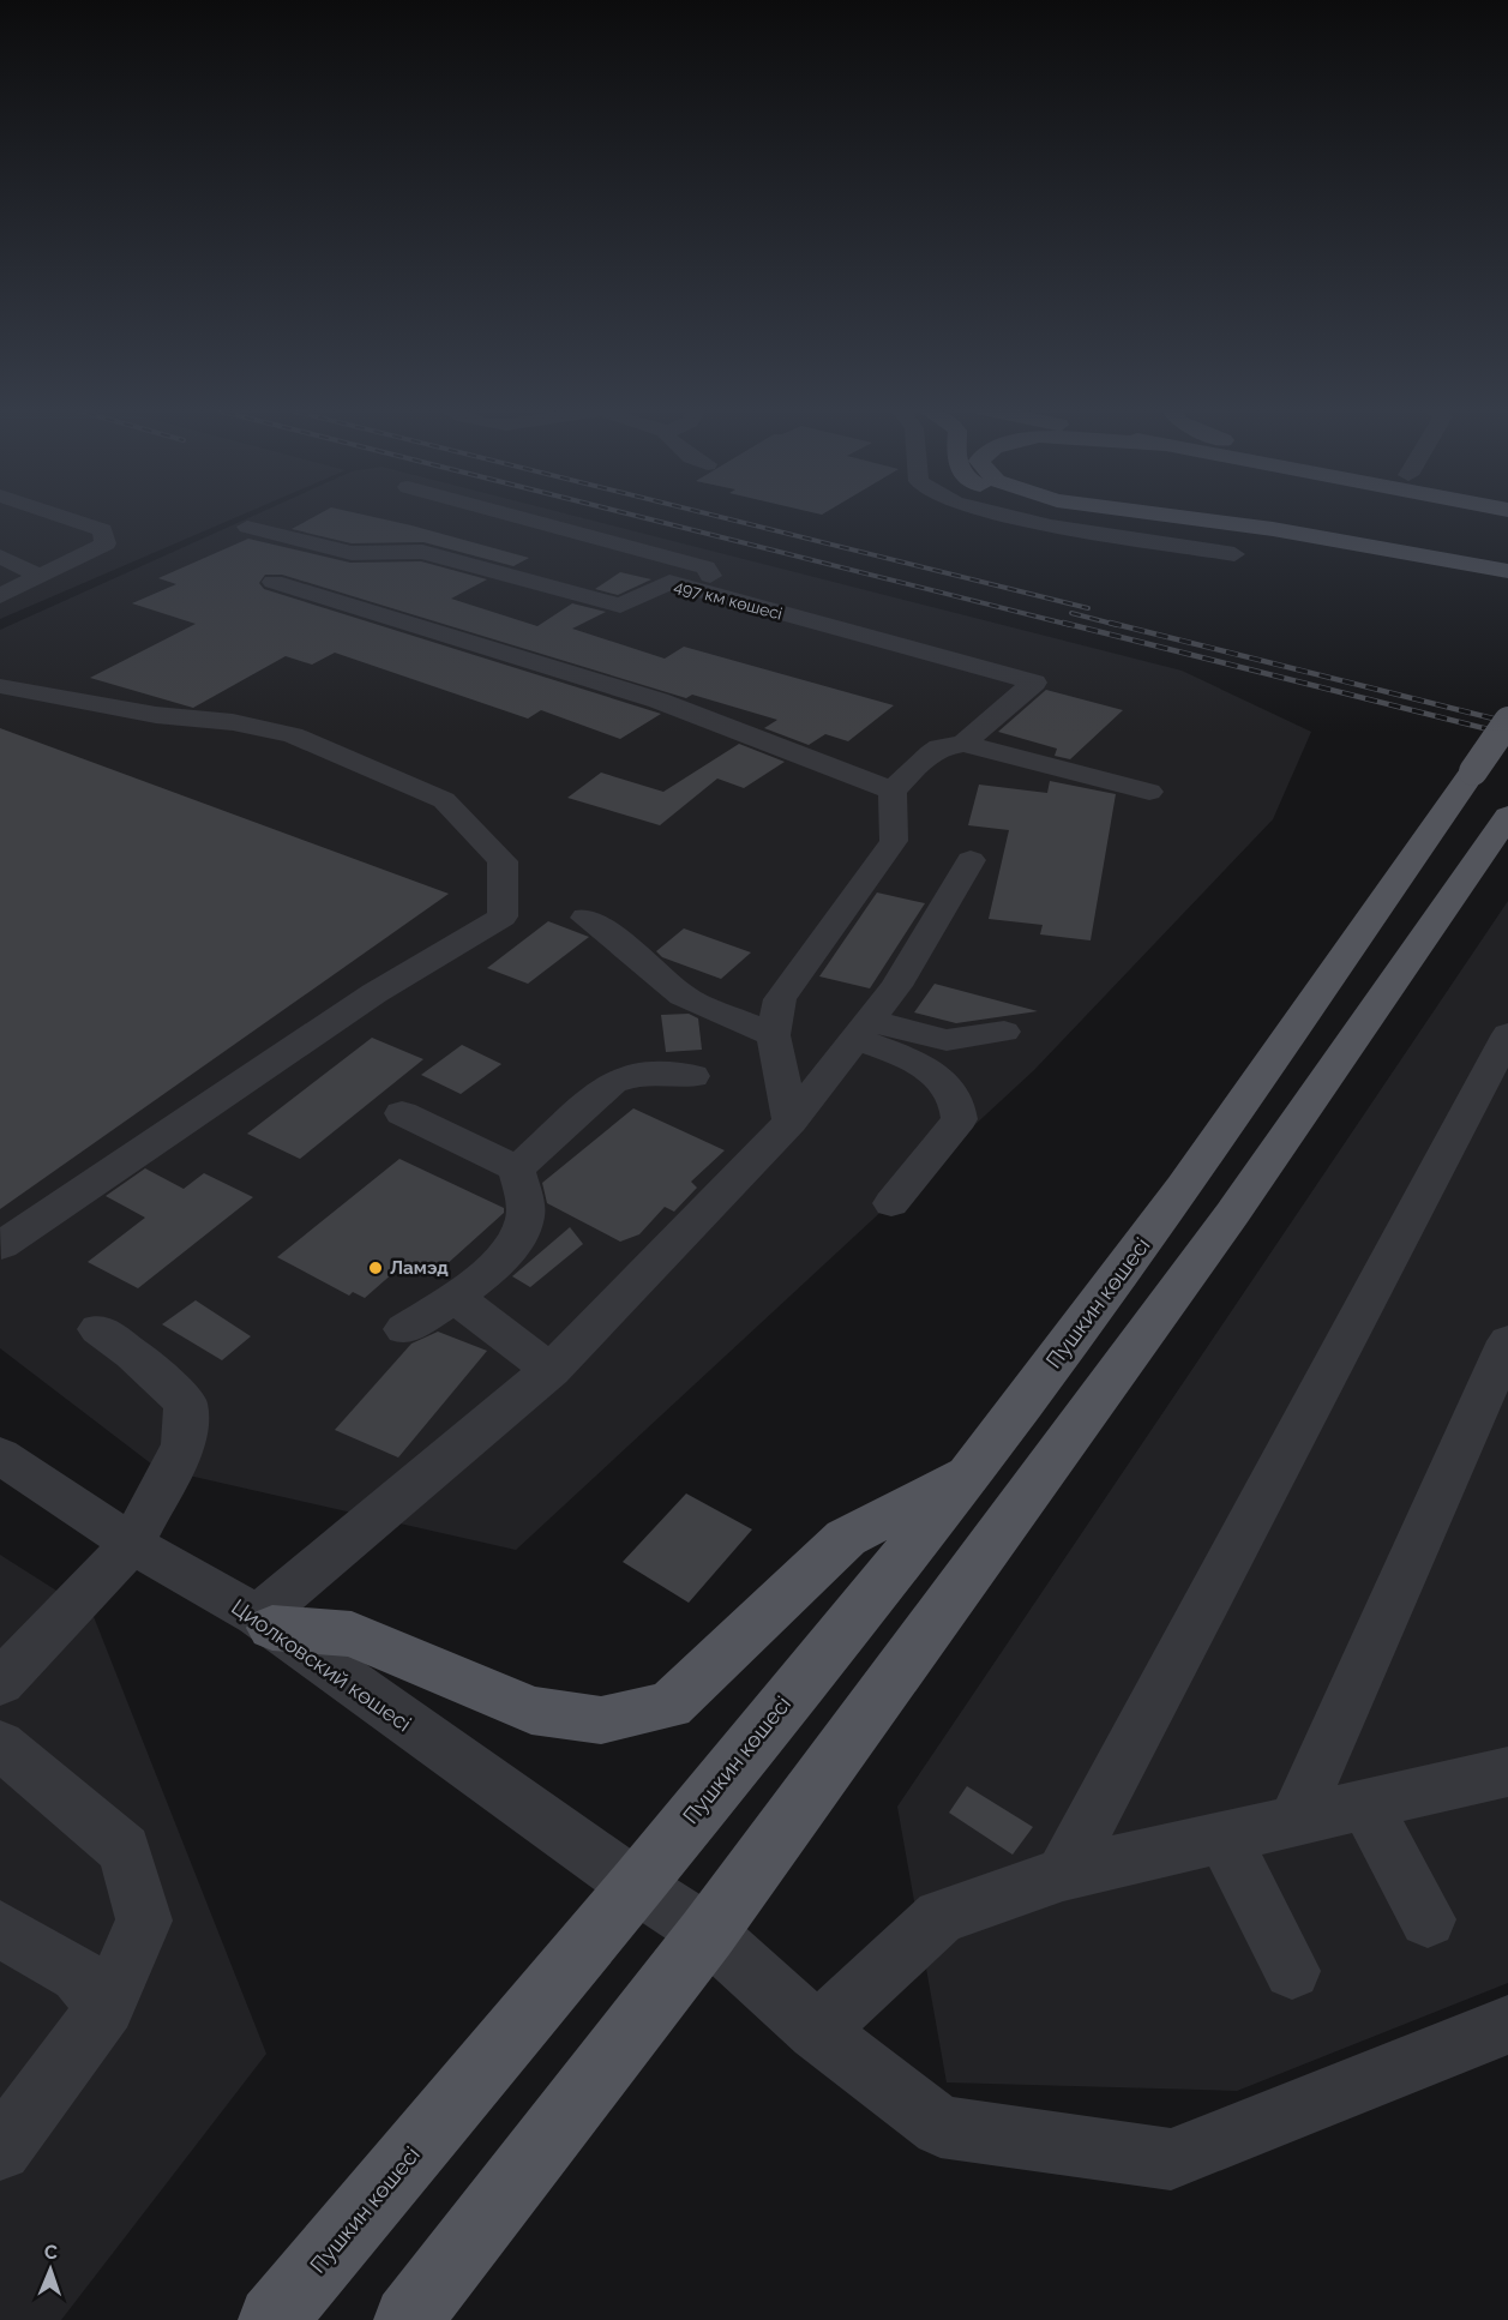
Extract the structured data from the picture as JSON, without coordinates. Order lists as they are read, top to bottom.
{
  "streets": {
    "main road": ["Пушкин көшесі"],
    "street": ["497 км көшесі", "Циолковский көшесі"]
  },
  "crossings": [
    ["Пушкин көшесі", "Циолковский көшесі"]
  ],
  "places": ["Ламэд"],
  "north": "top"
}
